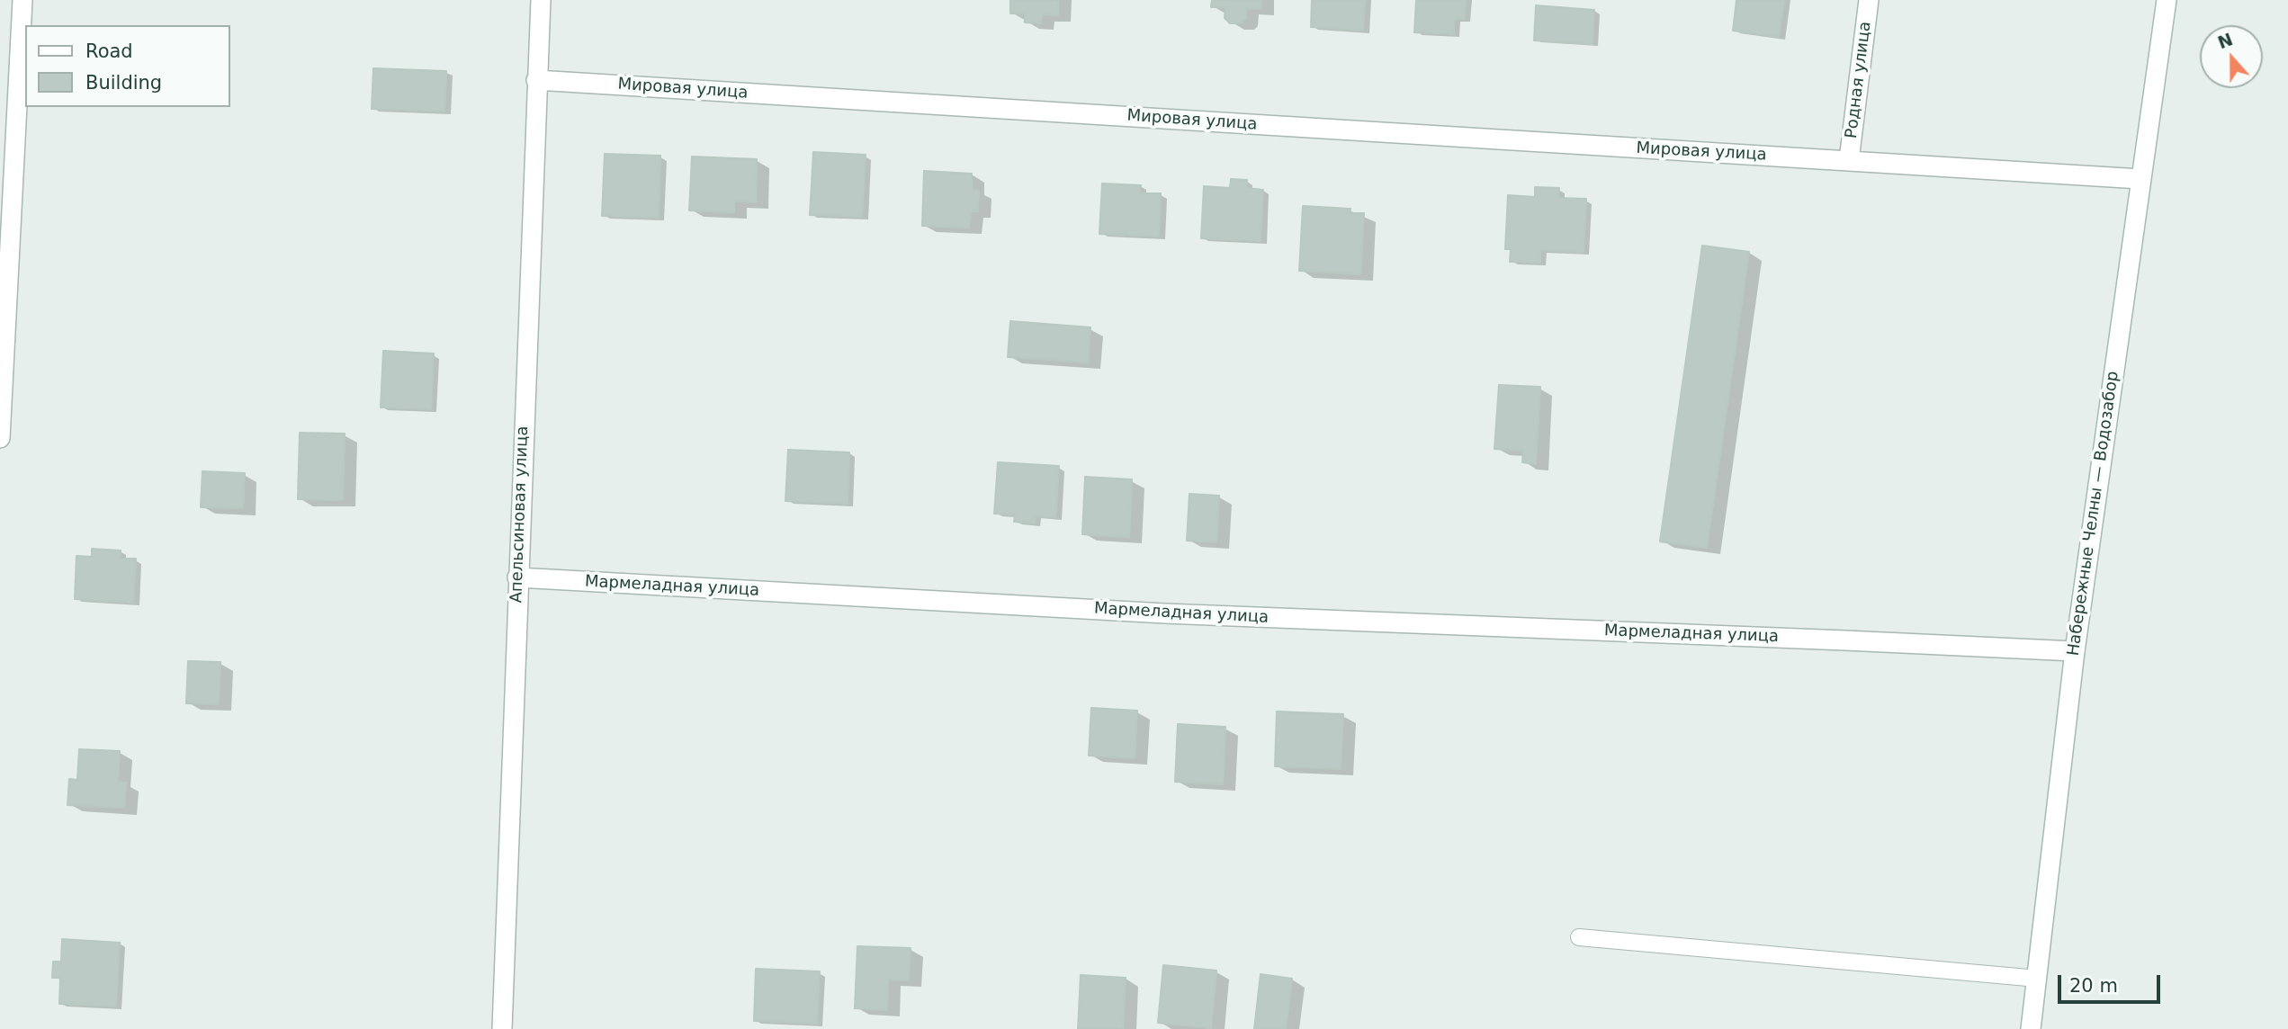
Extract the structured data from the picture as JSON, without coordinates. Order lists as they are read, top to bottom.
{
  "streets": {
    "street": [
      "Родная улица",
      "Мировая улица",
      "Набережные Челны — Водозабор",
      "Апельсиновая улица",
      "Мармеладная улица"
    ]
  },
  "crossings": [
    ["Родная улица", "Мировая улица"],
    ["Мировая улица", "Набережные Челны — Водозабор"],
    ["Мировая улица", "Апельсиновая улица"],
    ["Набережные Челны — Водозабор", "Мармеладная улица"],
    ["Апельсиновая улица", "Мармеладная улица"]
  ],
  "legend": ["Road", "Building"],
  "scale_bar": "20 m",
  "north": "top"
}
